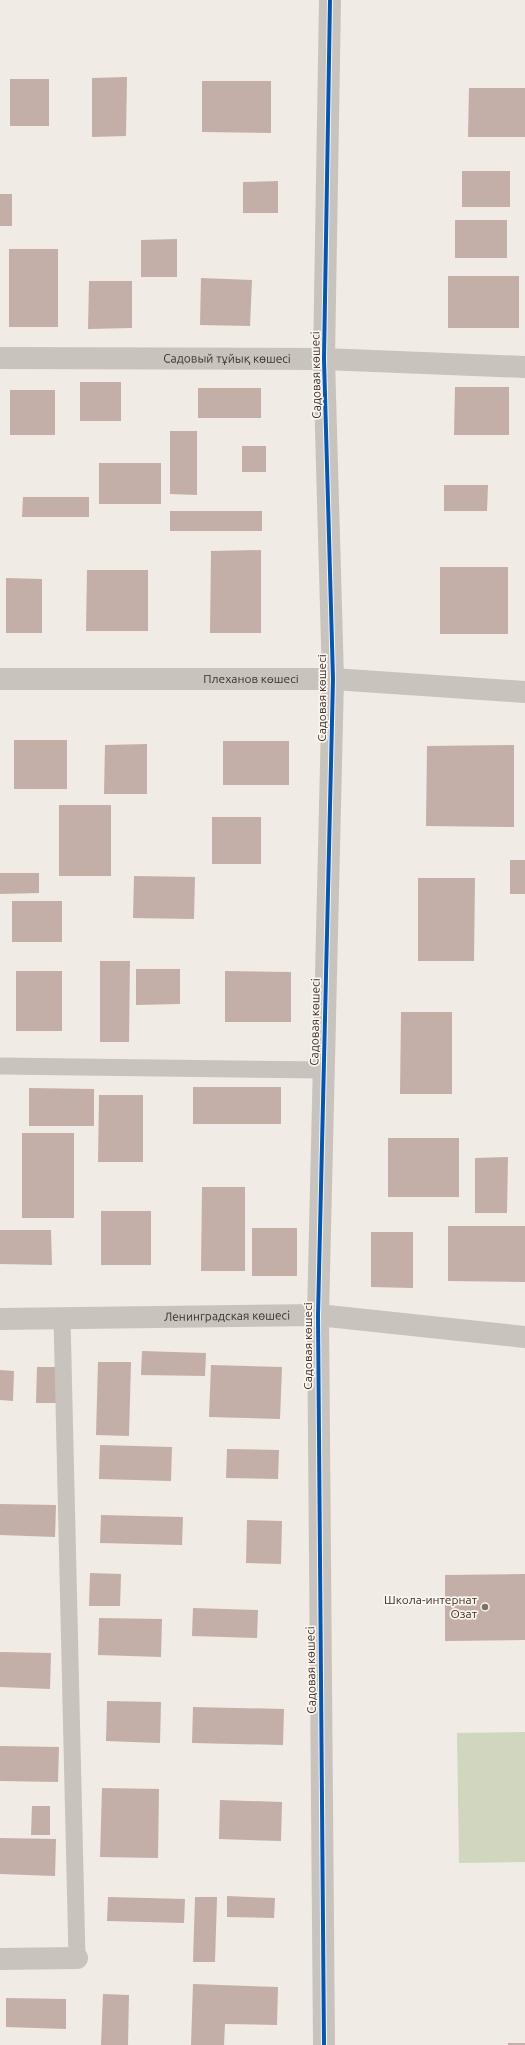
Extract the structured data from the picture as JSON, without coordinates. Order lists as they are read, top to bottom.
{
  "streets": {
    "street": [
      "Садовый тұйық көшесі",
      "Садовая көшесі",
      "Плеханов көшесі",
      "Ленинградская көшесі"
    ]
  },
  "crossings": [
    ["Садовый тұйық көшесі", "Садовая көшесі"],
    ["Садовая көшесі", "Плеханов көшесі"],
    ["Садовая көшесі", "Ленинградская көшесі"]
  ],
  "places": ["Школа-интернат Озат"]
}
